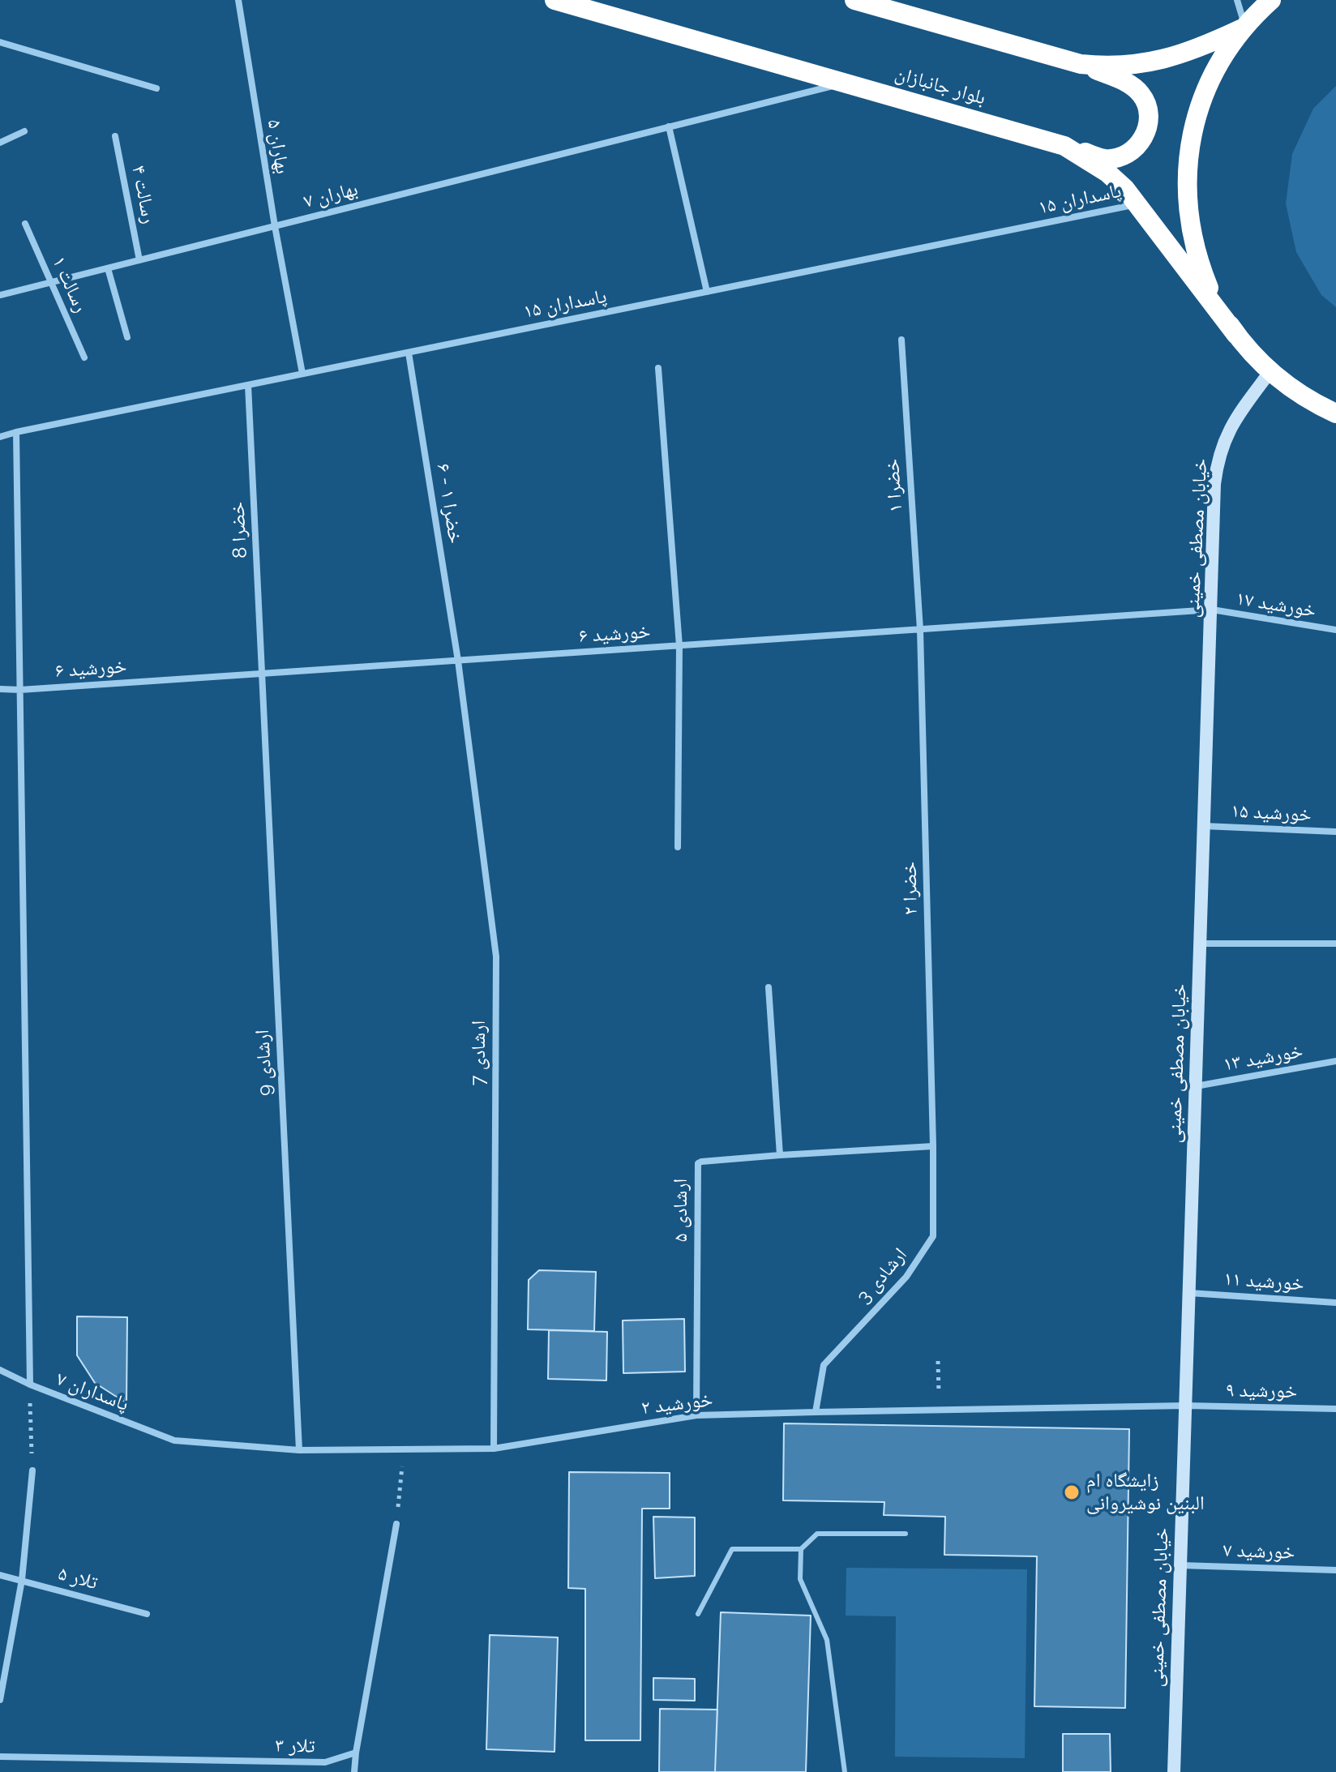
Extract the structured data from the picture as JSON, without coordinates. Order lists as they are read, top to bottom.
{
  "streets": {
    "highway": ["بلوار جانبازان"],
    "main road": ["خیابان مصطفی خمینی"],
    "street": [
      "بهاران ۵",
      "رسالت ۴",
      "بهاران ۷",
      "پاسداران ۱۵",
      "رسالت ۱",
      "خضرا ۱",
      "خضرا ۱ - ۶",
      "خضرا 8",
      "خورشید ۱۷",
      "خورشید ۶",
      "خورشید ۱۵",
      "خضرا ۲",
      "ارشادی 7",
      "خورشید ۱۳",
      "ارشادی 9",
      "ارشادی ۵",
      "ارشادی 3",
      "خورشید ۱۱",
      "خورشید ۹",
      "پاسداران ۷",
      "خورشید ۲",
      "خورشید ۷",
      "تلار ۵",
      "تلار ۳"
    ]
  },
  "crossings": [
    ["بلوار جانبازان", "بهاران ۷"],
    ["بلوار جانبازان", "پاسداران ۱۵"],
    ["بهاران ۵", "بهاران ۷"],
    ["بهاران ۵", "پاسداران ۱۵"],
    ["رسالت ۴", "بهاران ۷"],
    ["بهاران ۷", "رسالت ۱"],
    ["پاسداران ۱۵", "خضرا ۱ - ۶"],
    ["پاسداران ۱۵", "خضرا 8"],
    ["خضرا ۱", "خورشید ۶"],
    ["خضرا ۱", "خضرا ۲"],
    ["خضرا ۱ - ۶", "خورشید ۶"],
    ["خضرا ۱ - ۶", "ارشادی 7"],
    ["خضرا 8", "خورشید ۶"],
    ["خضرا 8", "ارشادی 9"],
    ["خیابان مصطفی خمینی", "خورشید ۱۷"],
    ["خیابان مصطفی خمینی", "خورشید ۶"],
    ["خیابان مصطفی خمینی", "خورشید ۱۵"],
    ["خیابان مصطفی خمینی", "خورشید ۱۳"],
    ["خیابان مصطفی خمینی", "خورشید ۱۱"],
    ["خیابان مصطفی خمینی", "خورشید ۹"],
    ["خیابان مصطفی خمینی", "خورشید ۲"],
    ["خیابان مصطفی خمینی", "خورشید ۷"],
    ["خورشید ۱۷", "خورشید ۶"],
    ["خورشید ۶", "خضرا ۲"],
    ["خورشید ۶", "ارشادی 7"],
    ["خورشید ۶", "ارشادی 9"],
    ["خضرا ۲", "ارشادی ۵"],
    ["خضرا ۲", "ارشادی 3"],
    ["ارشادی 7", "خورشید ۲"],
    ["ارشادی 9", "خورشید ۲"],
    ["ارشادی ۵", "ارشادی 3"],
    ["ارشادی ۵", "خورشید ۲"],
    ["ارشادی 3", "خورشید ۲"],
    ["خورشید ۹", "خورشید ۲"],
    ["پاسداران ۷", "خورشید ۲"]
  ],
  "places": ["زایشگاه ام البنین نوشیروانی"]
}
